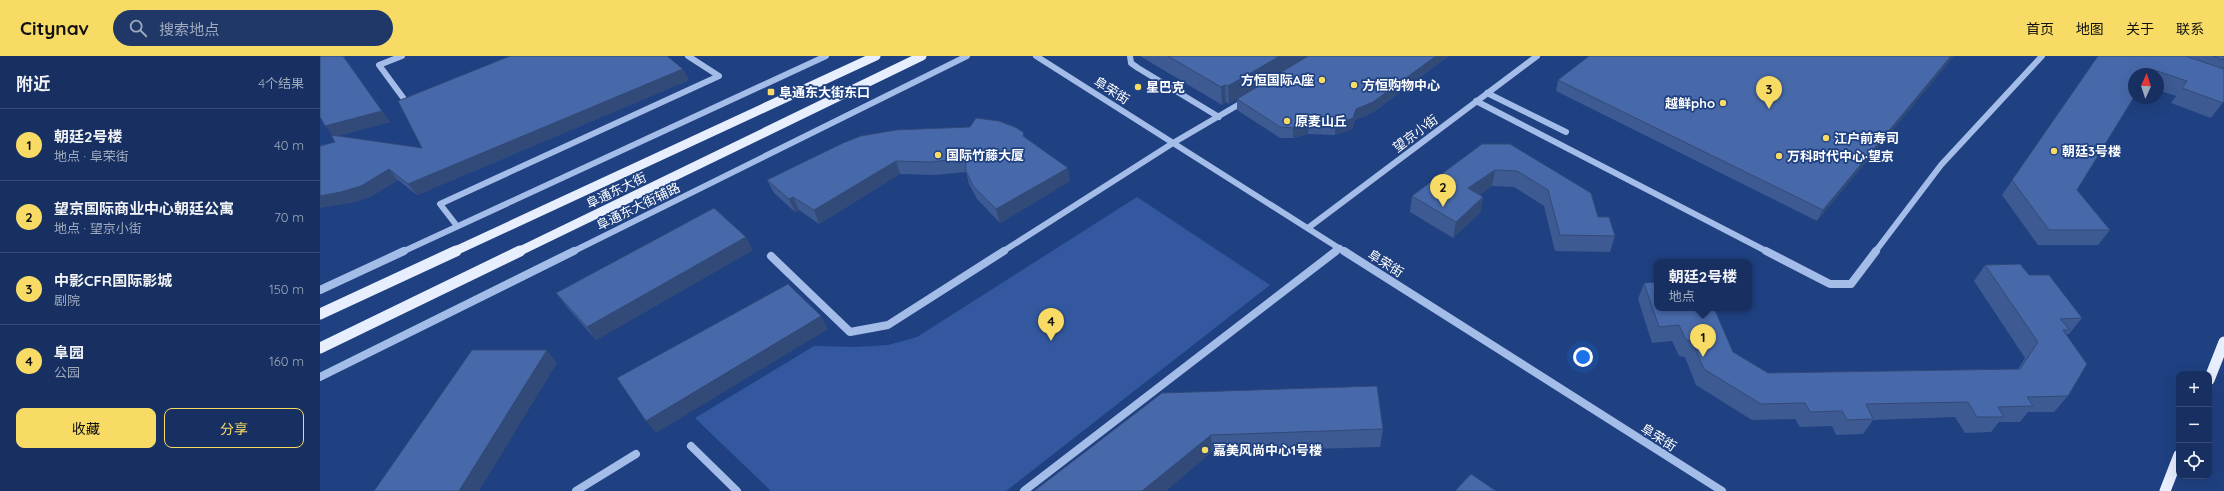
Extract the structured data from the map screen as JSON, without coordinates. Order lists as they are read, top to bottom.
{
  "streets": {
    "main road": ["阜通东大街"],
    "street": ["阜荣街", "望京小街", "阜通东大街辅路"]
  },
  "crossings": [
    ["阜荣街", "望京小街"]
  ],
  "places": {
    "other": [
      "方恒国际A座",
      "方恒购物中心",
      "星巴克",
      "越鲜pho",
      "原麦山丘",
      "江户前寿司",
      "朝廷3号楼",
      "国际竹藤大厦",
      "万科时代中心·望京",
      "嘉美风尚中心1号楼"
    ],
    "transit": ["阜通东大街东口"]
  },
  "north": "top",
  "page": {
    "header": "Citynav",
    "search": "搜索地点",
    "nav": [
      "首页",
      "地图",
      "关于",
      "联系"
    ],
    "heading": ["附近", "4个结果"],
    "pins": [
      "3",
      "2",
      "4",
      "1"
    ],
    "list": [
      {
        "mark": "1",
        "name": "朝廷2号楼",
        "note": "地点 · 阜荣街",
        "value": "40 m"
      },
      {
        "mark": "2",
        "name": "望京国际商业中心朝廷公寓",
        "note": "地点 · 望京小街",
        "value": "70 m"
      },
      {
        "mark": "3",
        "name": "中影CFR国际影城",
        "note": "剧院",
        "value": "150 m"
      },
      {
        "mark": "4",
        "name": "阜园",
        "note": "公园",
        "value": "160 m"
      }
    ],
    "popup": ["朝廷2号楼", "地点"],
    "map_buttons": ["+", "−"],
    "buttons": ["收藏", "分享"]
  }
}
